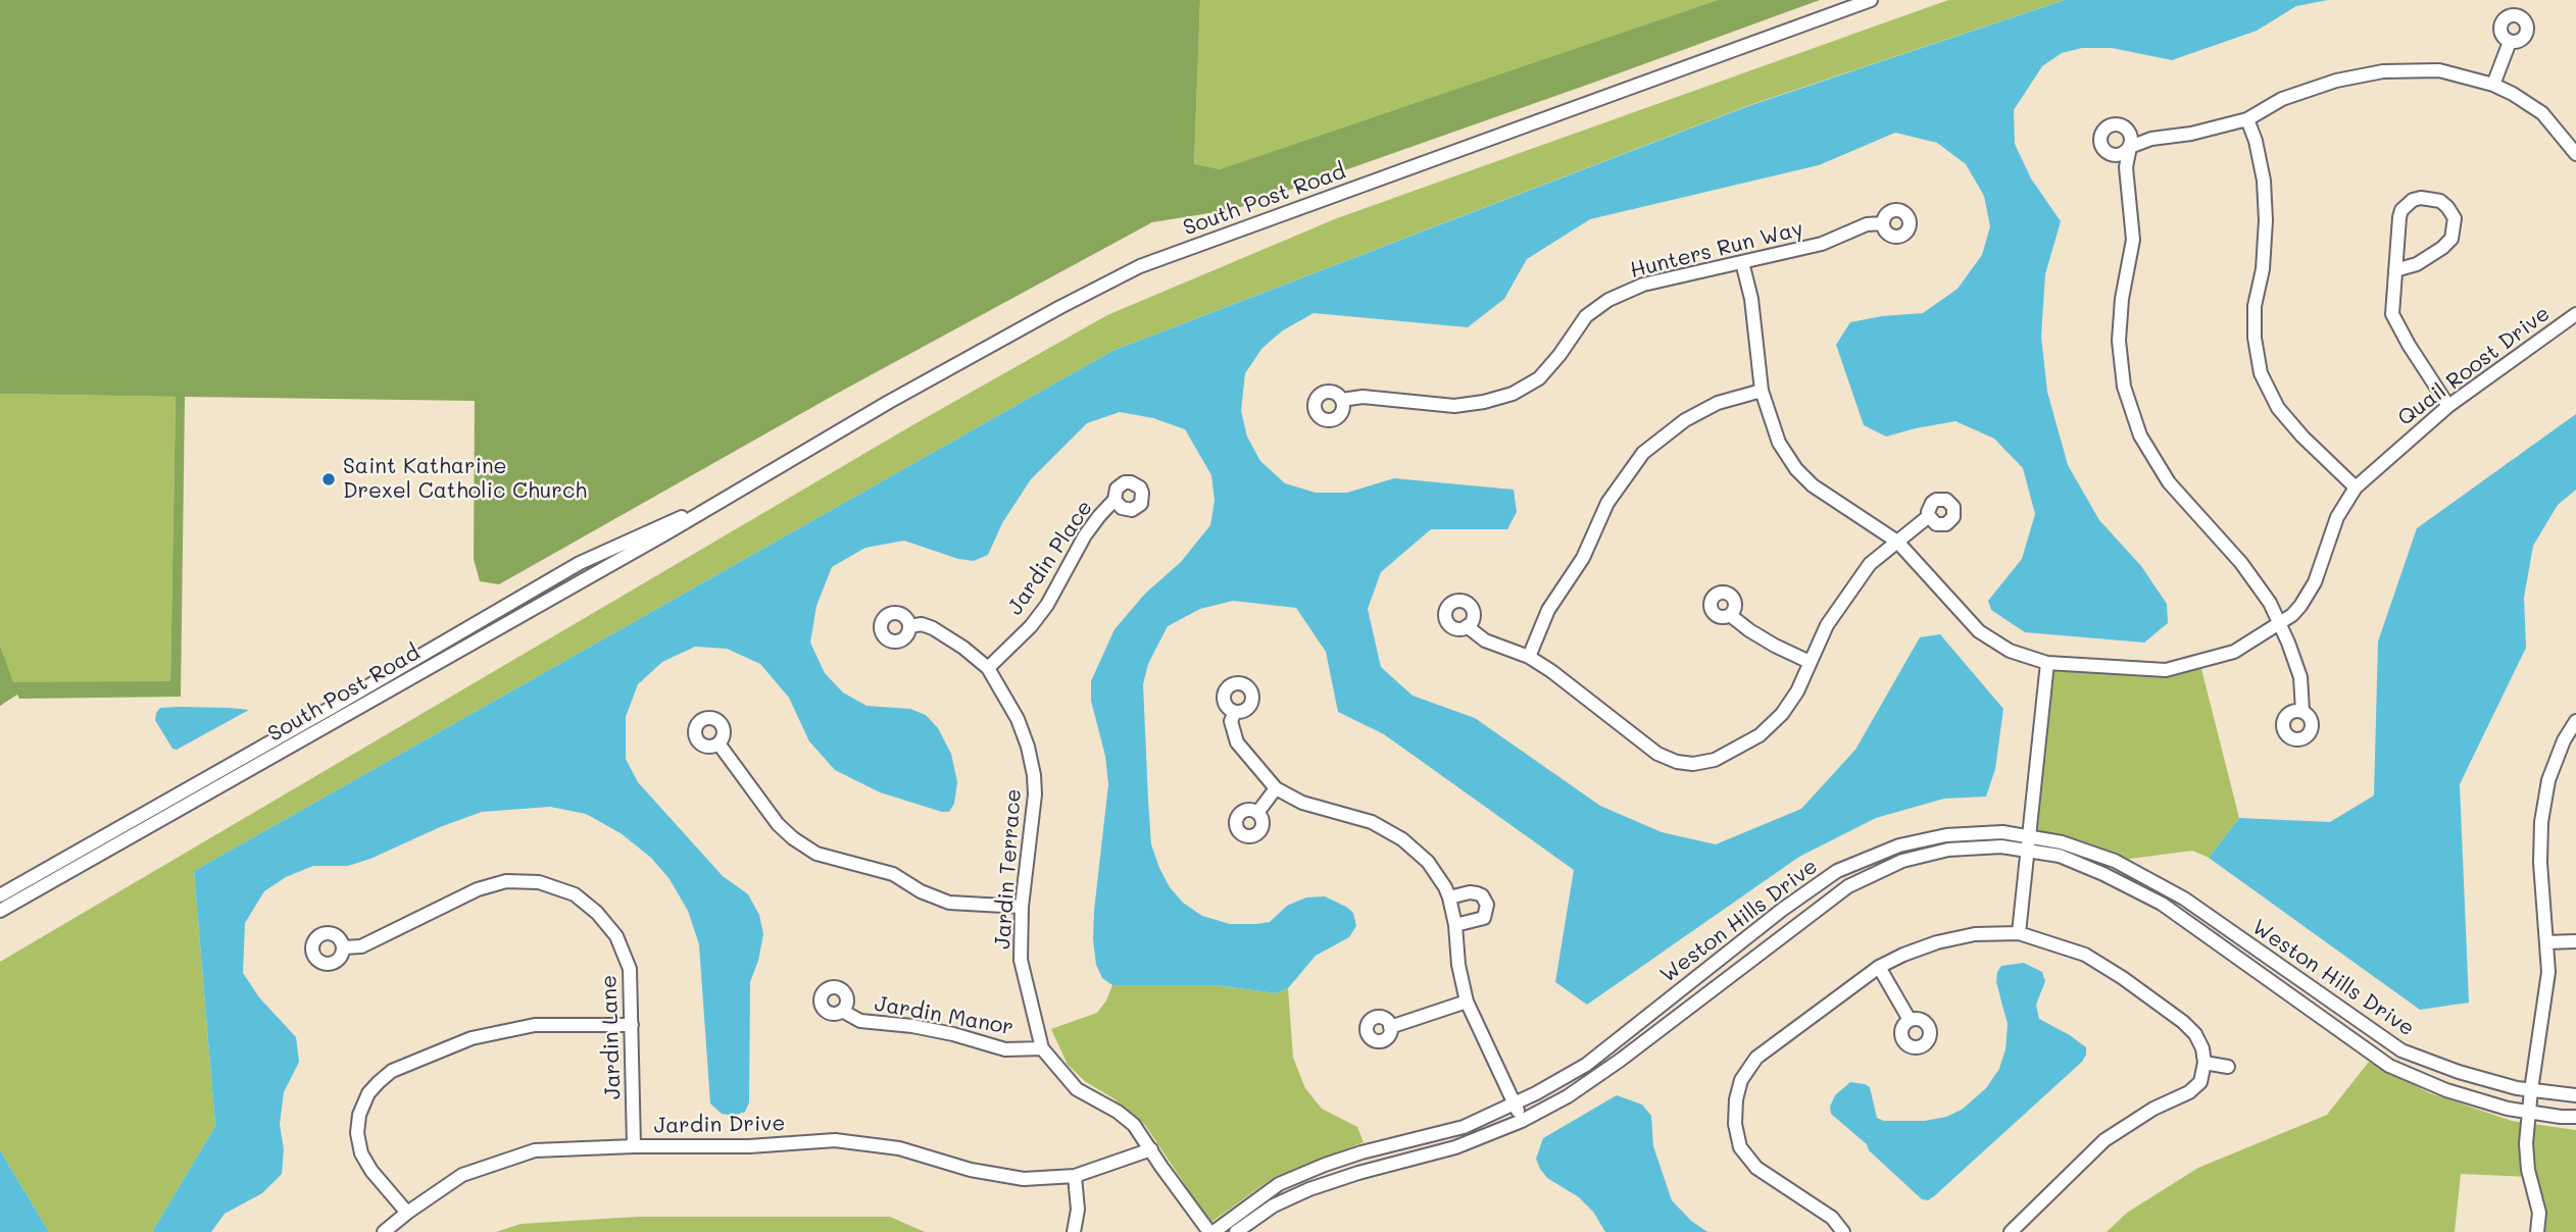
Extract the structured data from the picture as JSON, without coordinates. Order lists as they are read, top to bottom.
{
  "streets": {
    "street": [
      "South Post Road",
      "Hunters Run Way",
      "Quail Roost Drive",
      "Jardin Place",
      "Jardin Terrace",
      "Weston Hills Drive",
      "Jardin Manor",
      "Jardin Lane",
      "Jardin Drive"
    ]
  },
  "crossings": [
    ["Hunters Run Way", "Quail Roost Drive"],
    ["Jardin Place", "Jardin Terrace"],
    ["Jardin Terrace", "Weston Hills Drive"],
    ["Jardin Terrace", "Jardin Manor"],
    ["Jardin Terrace", "Jardin Drive"],
    ["Jardin Lane", "Jardin Drive"]
  ],
  "places": ["Saint Katharine Drexel Catholic Church"]
}
